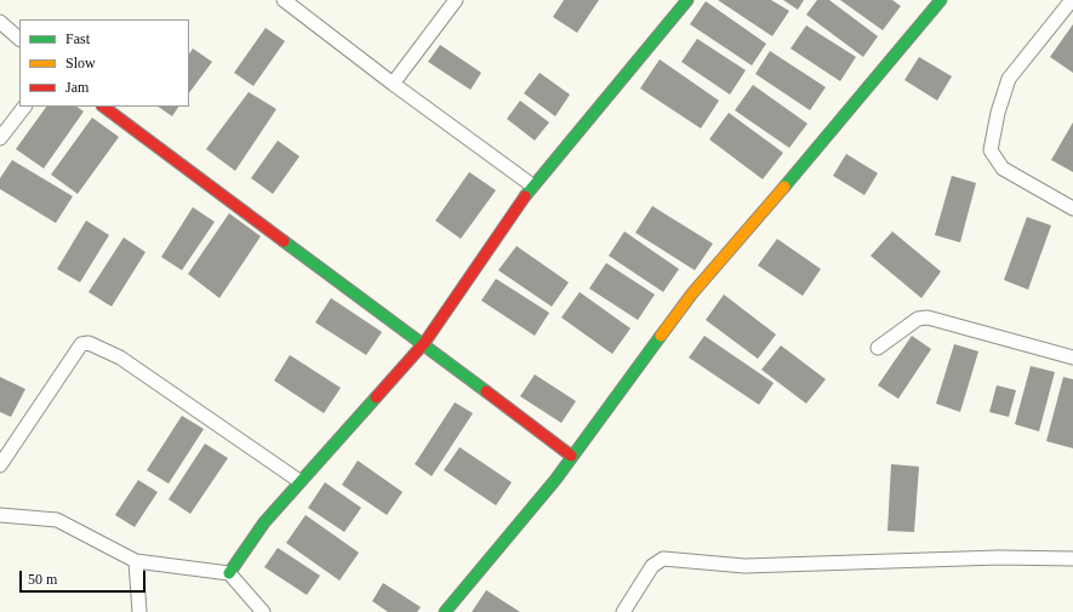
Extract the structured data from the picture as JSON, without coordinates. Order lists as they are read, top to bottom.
{
  "legend": ["Fast", "Slow", "Jam"],
  "scale_bar": "50 m"
}
